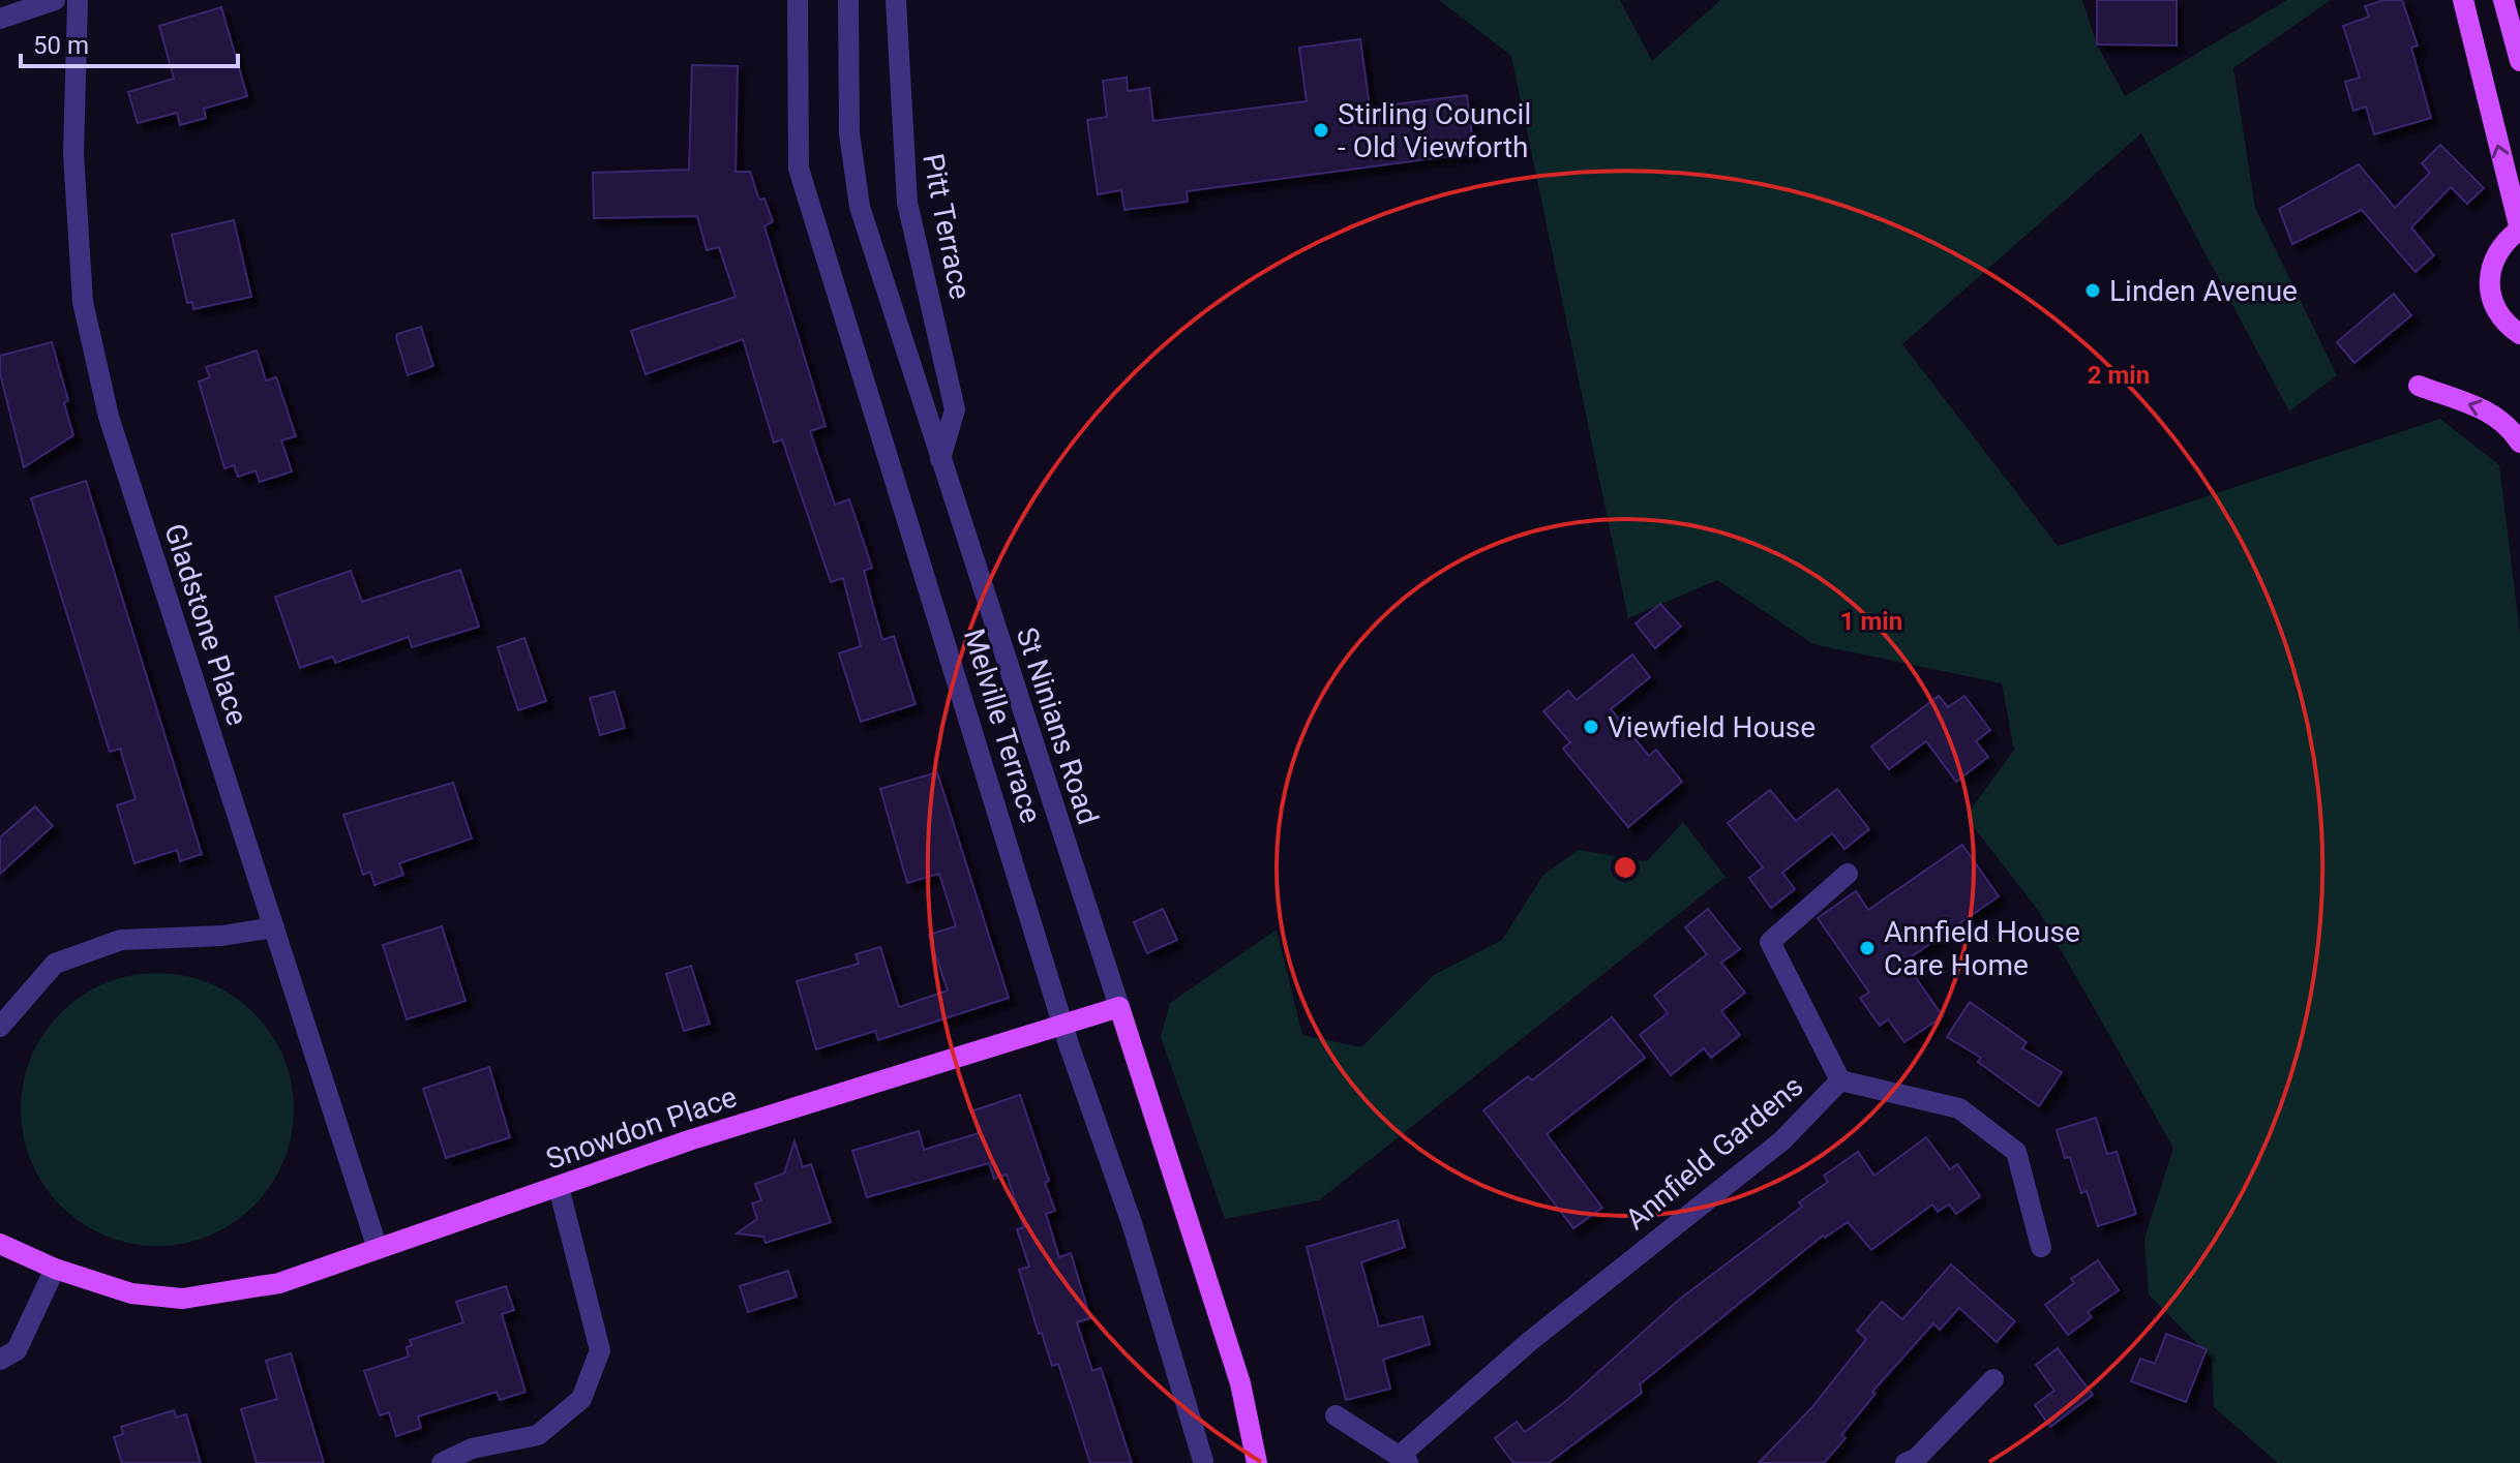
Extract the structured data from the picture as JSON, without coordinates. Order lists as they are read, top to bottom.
{
  "streets": {
    "main road": ["St Ninians Road", "Snowdon Place"],
    "street": [
      "Pitt Terrace",
      "Gladstone Place",
      "Melville Terrace",
      "Annfield Gardens"
    ]
  },
  "crossings": [
    ["Pitt Terrace", "St Ninians Road"],
    ["Gladstone Place", "Snowdon Place"],
    ["Melville Terrace", "Snowdon Place"],
    ["St Ninians Road", "Snowdon Place"]
  ],
  "places": [
    "Stirling Council - Old Viewforth",
    "Linden Avenue",
    "Viewfield House",
    "Annfield House Care Home"
  ],
  "scale_bar": "50 m",
  "rings": ["2 min", "1 min"]
}
